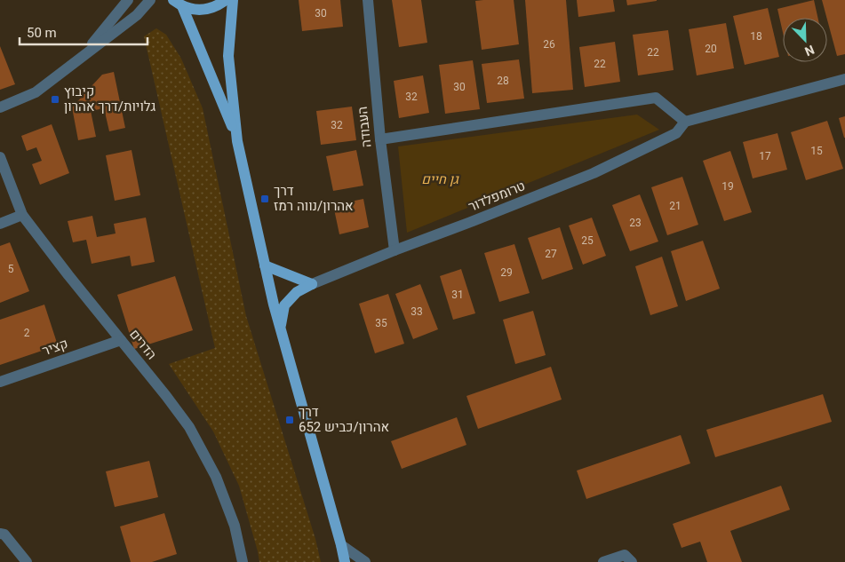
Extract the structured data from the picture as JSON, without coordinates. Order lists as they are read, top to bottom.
{
  "streets": {
    "street": [
      "העבודה",
      "טרומפלדור",
      "הדרים",
      "קציר"
    ]
  },
  "crossings": [
    ["העבודה", "טרומפלדור"],
    ["הדרים", "קציר"]
  ],
  "parks": ["גן חיים"],
  "places": {
    "transit": ["קיבוץ גלויות/דרך אהרון", "דרך אהרון/נווה רמז", "דרך אהרון/כביש 652"]
  },
  "house_numbers": [
    "30",
    "18",
    "26",
    "20",
    "22",
    "22",
    "28",
    "30",
    "32",
    "32",
    "15",
    "17",
    "19",
    "21",
    "23",
    "25",
    "27",
    "5",
    "29",
    "31",
    "33",
    "35",
    "2"
  ],
  "scale_bar": "50 m",
  "north": "bottom right"
}
